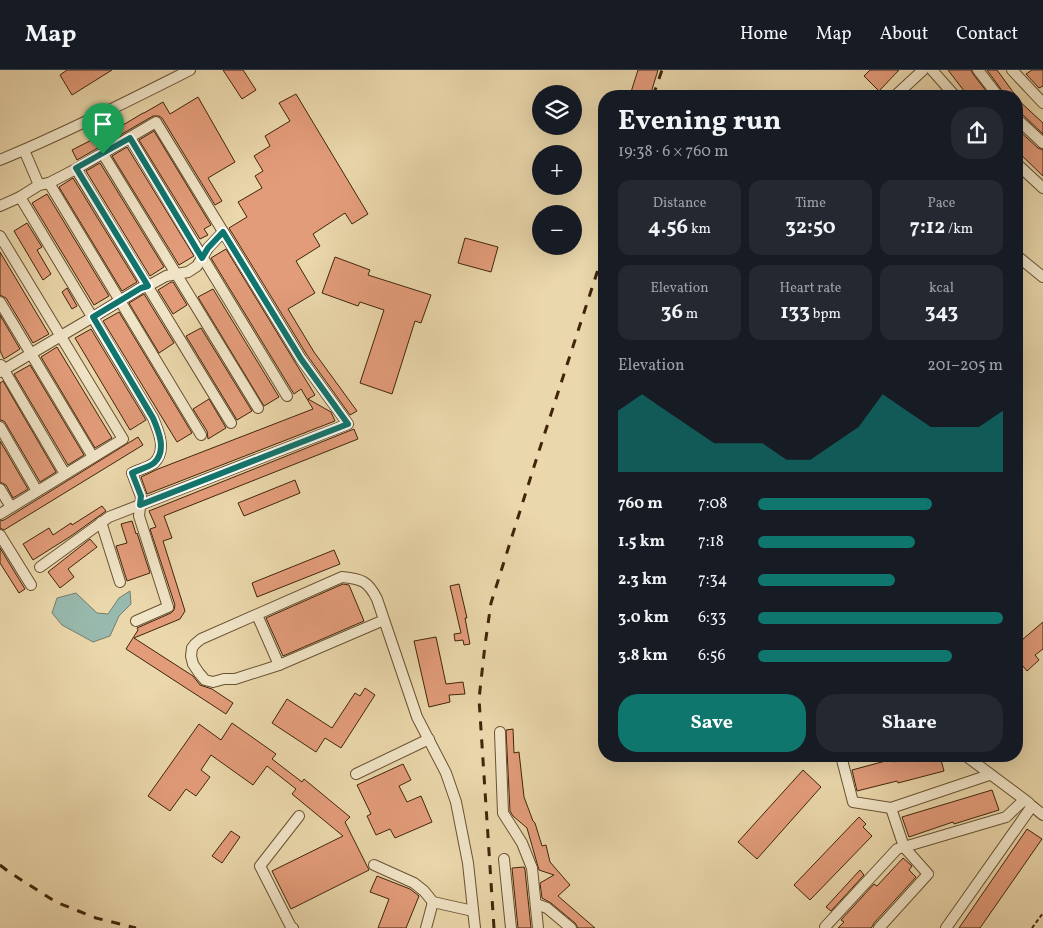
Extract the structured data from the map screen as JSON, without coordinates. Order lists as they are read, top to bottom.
{
  "page": {
    "header": "Map",
    "nav": [
      "Home",
      "Map",
      "About",
      "Contact"
    ],
    "map_buttons": ["+", "−"],
    "heading": ["Evening run", "19:38 · 6 × 760 m"],
    "stats": [
      ["Distance", "4.56 km"],
      ["Time", "32:50"],
      ["Pace", "7:12 /km"],
      ["Elevation", "36 m"],
      ["Heart rate", "133 bpm"],
      ["kcal", "343"]
    ],
    "chart": ["Elevation", "201–205 m"],
    "list": [
      {
        "name": "760 m",
        "note": "7:08"
      },
      {
        "name": "1.5 km",
        "note": "7:18"
      },
      {
        "name": "2.3 km",
        "note": "7:34"
      },
      {
        "name": "3.0 km",
        "note": "6:33"
      },
      {
        "name": "3.8 km",
        "note": "6:56"
      }
    ],
    "buttons": ["Save", "Share"]
  }
}
